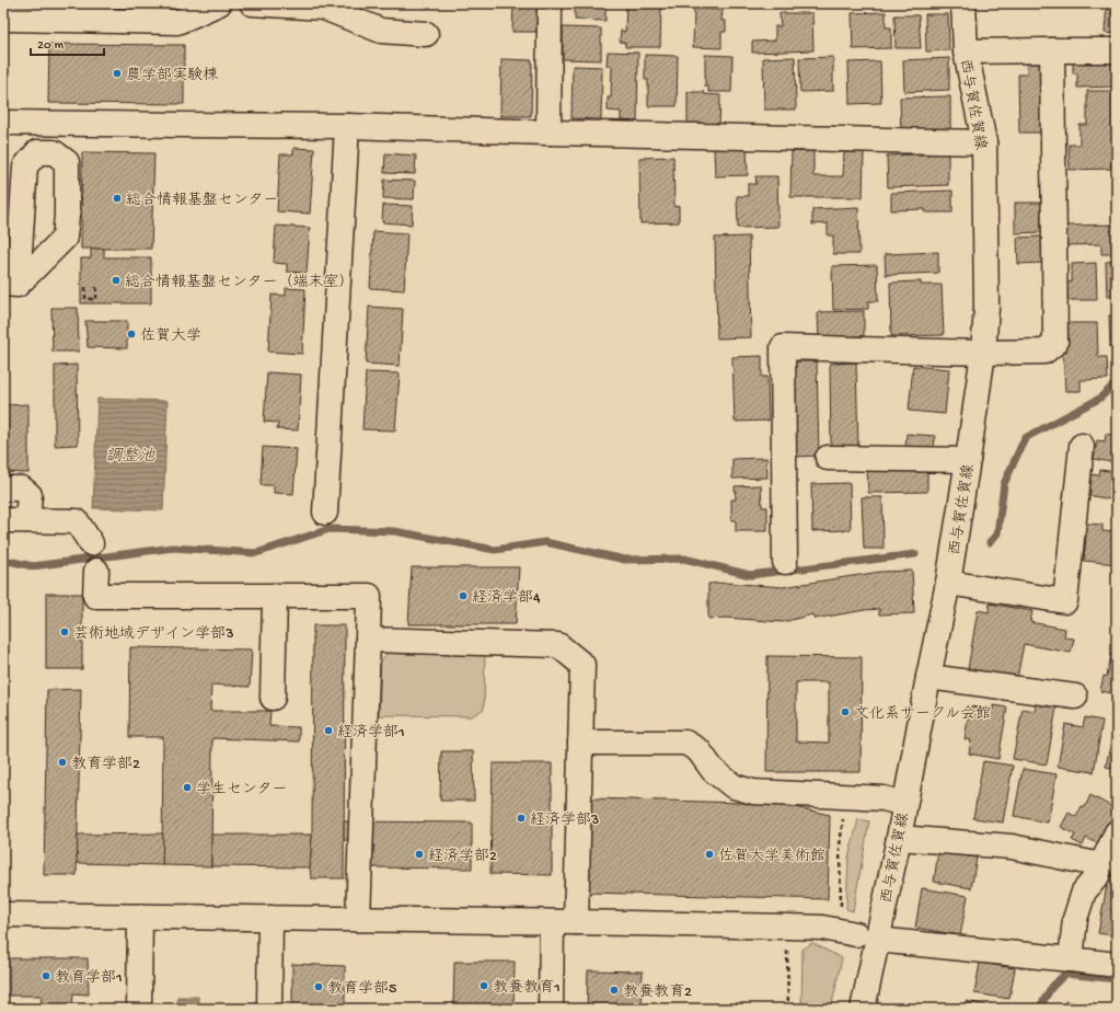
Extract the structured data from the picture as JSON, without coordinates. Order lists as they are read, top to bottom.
{
  "streets": {
    "street": ["西与賀佐賀線"]
  },
  "water": ["調整池"],
  "places": [
    "農学部実験棟",
    "総合情報基盤センター",
    "総合情報基盤センター（端末室）",
    "佐賀大学",
    "経済学部4",
    "芸術地域デザイン学部3",
    "文化系サークル会館",
    "経済学部1",
    "教育学部2",
    "学生センター",
    "経済学部3",
    "経済学部2",
    "佐賀大学美術館",
    "教育学部1",
    "教養教育1",
    "教育学部5",
    "教養教育2"
  ],
  "scale_bar": "20 m"
}
